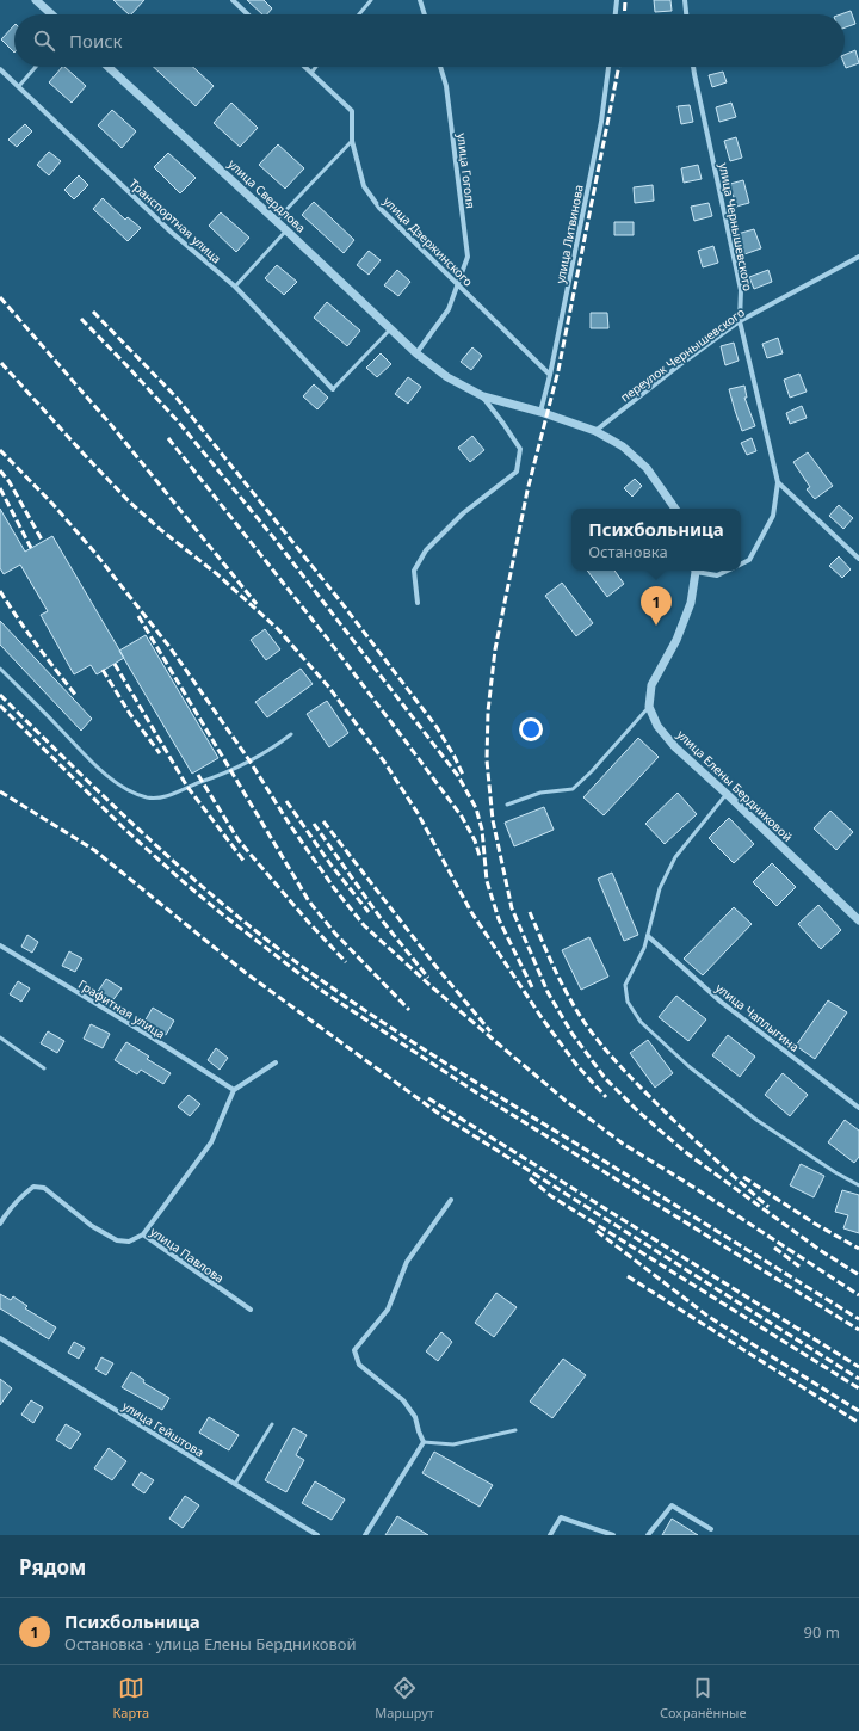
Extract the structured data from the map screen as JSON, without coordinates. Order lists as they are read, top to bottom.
{
  "streets": {
    "street": [
      "улица Гоголя",
      "улица Свердлова",
      "Транспортная улица",
      "улица Чернышевского",
      "улица Литвинова",
      "улица Дзержинского",
      "переулок Чернышевского",
      "улица Елены Бердниковой",
      "Графитная улица",
      "улица Чаплыгина",
      "улица Павлова",
      "улица Гейштова"
    ]
  },
  "crossings": [
    ["улица Гоголя", "улица Свердлова"],
    ["улица Гоголя", "улица Дзержинского"],
    ["улица Чернышевского", "переулок Чернышевского"],
    ["улица Литвинова", "улица Дзержинского"]
  ],
  "page": {
    "search": "Поиск",
    "popup": ["Психбольница", "Остановка"],
    "pins": "1",
    "heading": "Рядом",
    "list": [
      {
        "mark": "1",
        "name": "Психбольница",
        "note": "Остановка · улица Елены Бердниковой",
        "value": "90 m"
      }
    ],
    "nav": ["Карта", "Маршрут", "Сохранённые"]
  }
}
